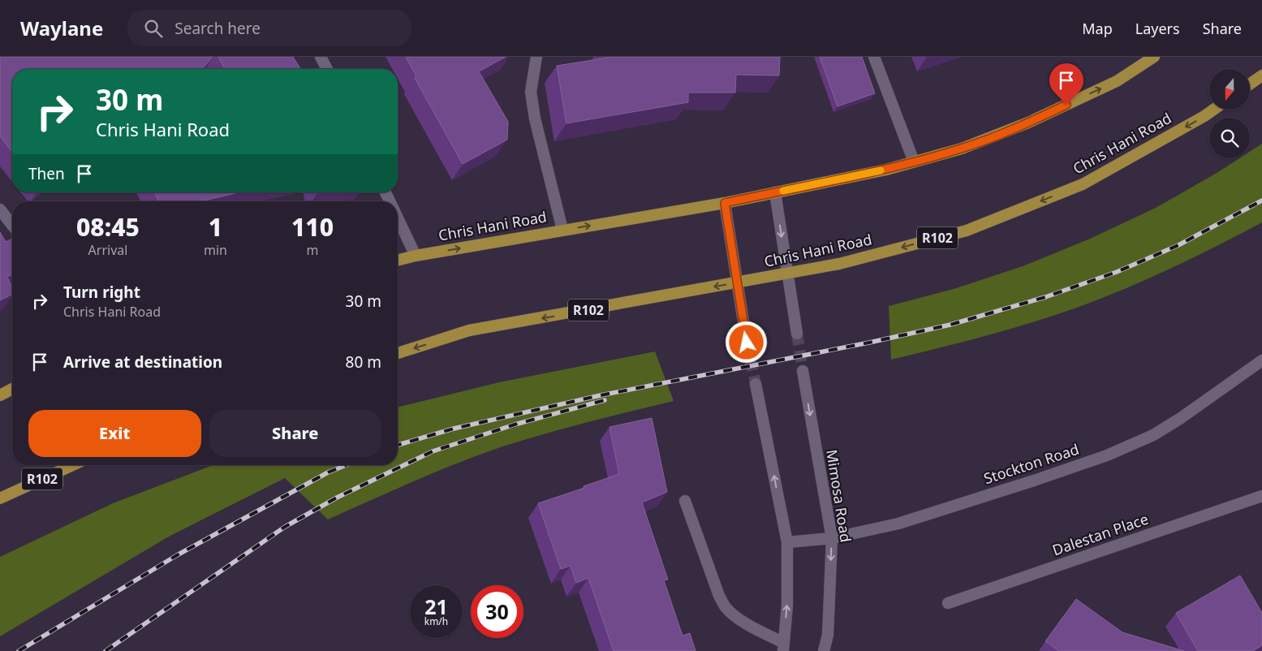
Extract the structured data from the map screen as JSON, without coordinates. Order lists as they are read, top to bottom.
{
  "streets": {
    "main road": ["Chris Hani Road", "R102"],
    "street": ["Stockton Road", "Mimosa Road", "Dalestan Place"]
  },
  "crossings": [
    ["Stockton Road", "Mimosa Road"]
  ],
  "north": "bottom",
  "page": {
    "header": "Waylane",
    "search": "Search here",
    "nav": ["Map", "Layers", "Share"],
    "turn": ["30 m", "Chris Hani Road"],
    "then": "Then",
    "eta": [
      "08:45",
      "Arrival",
      "1",
      "min",
      "110",
      "m"
    ],
    "list": [
      {
        "name": "Turn right",
        "note": "Chris Hani Road",
        "value": "30 m"
      },
      {
        "name": "Arrive at destination",
        "value": "80 m"
      }
    ],
    "buttons": ["Exit", "Share"],
    "speed": "21 km/h",
    "limit": "30"
  }
}
